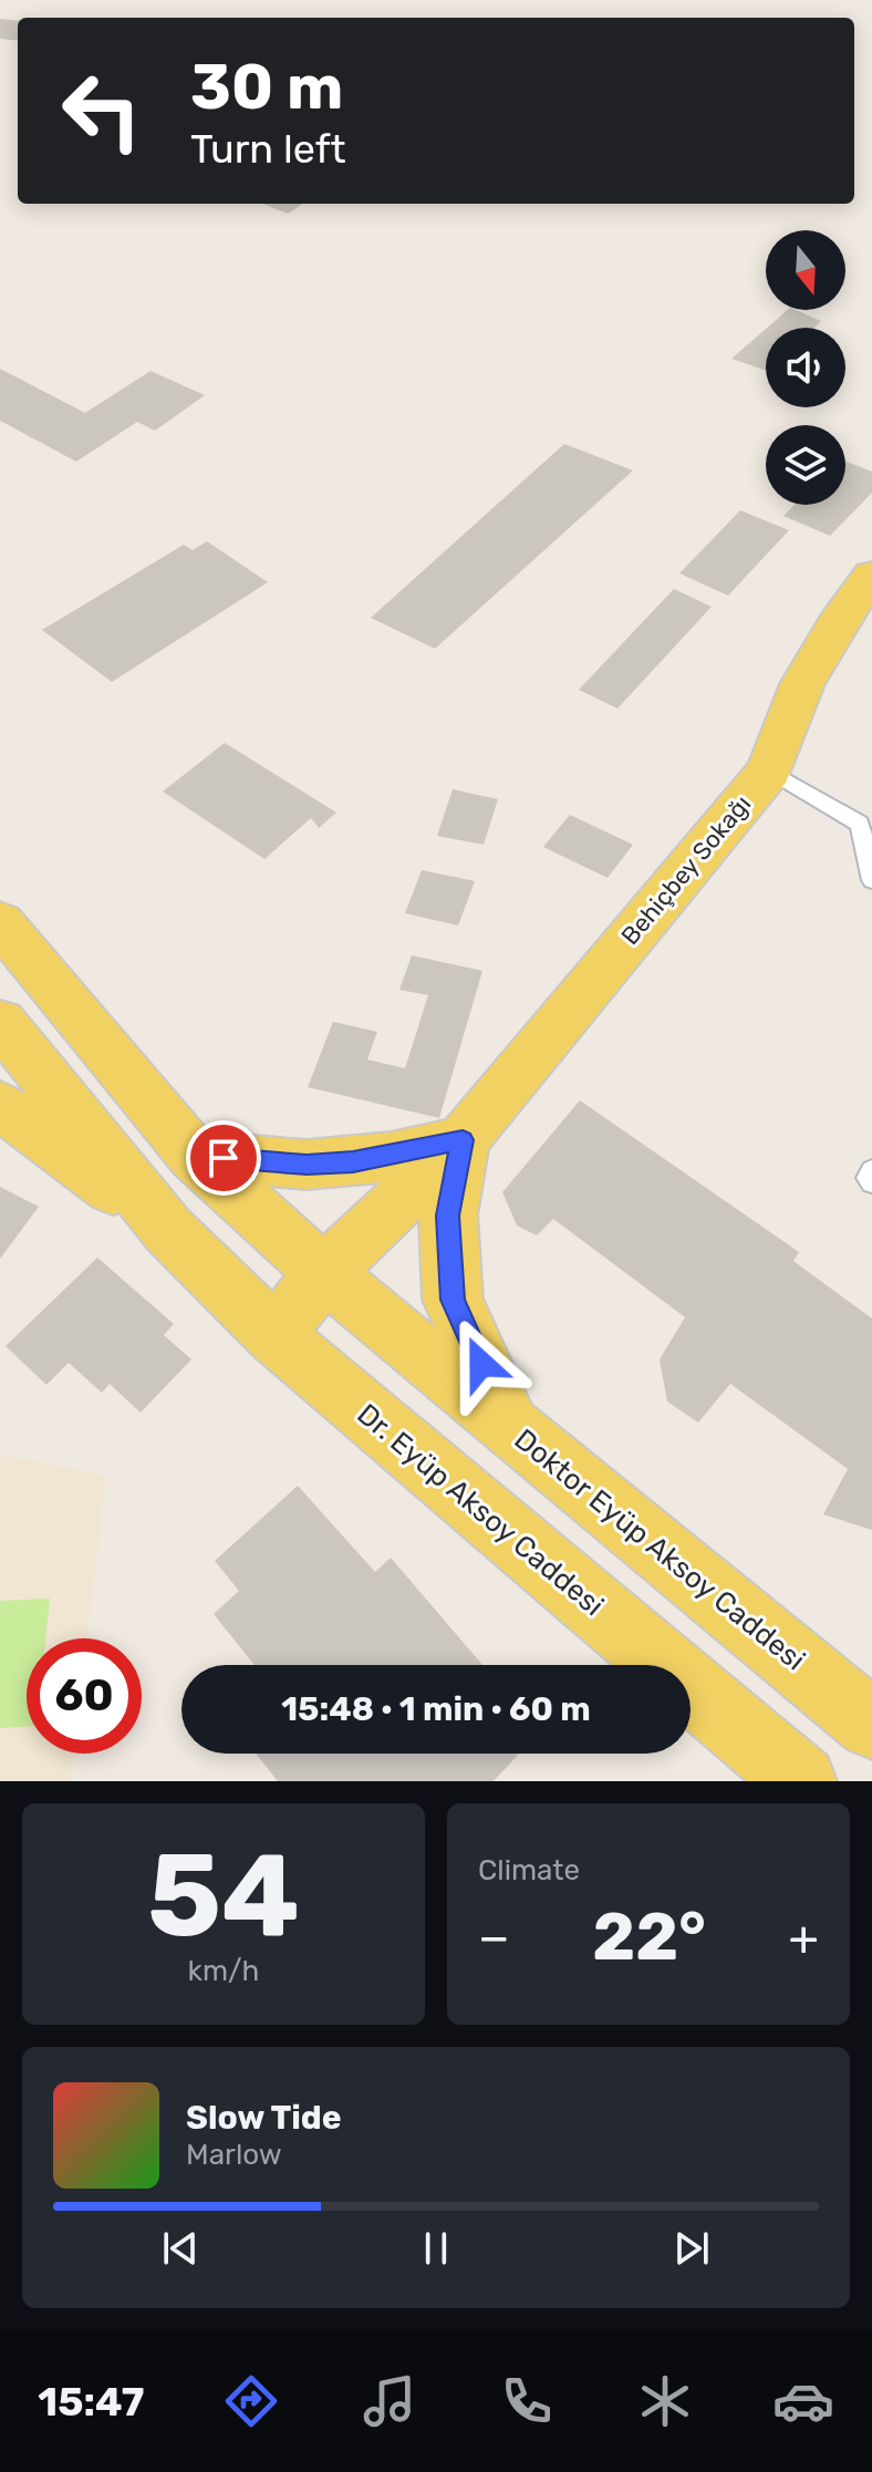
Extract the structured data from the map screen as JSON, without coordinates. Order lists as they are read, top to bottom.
{
  "streets": {
    "main road": ["Behiçbey Sokağı", "Dr. Eyüp Aksoy Caddesi", "Doktor Eyüp Aksoy Caddesi"]
  },
  "crossings": [
    ["Behiçbey Sokağı", "Dr. Eyüp Aksoy Caddesi"],
    ["Behiçbey Sokağı", "Doktor Eyüp Aksoy Caddesi"]
  ],
  "north": "bottom",
  "page": {
    "turn": ["30 m", "Turn left"],
    "limit": "60",
    "trip": "15:48 · 1 min · 60 m",
    "tile": [
      ["54", "km/h"],
      "Climate"
    ],
    "heat": ["−", "22°", "+"],
    "song": ["Slow Tide", "Marlow"],
    "tabs": "15:47"
  }
}
